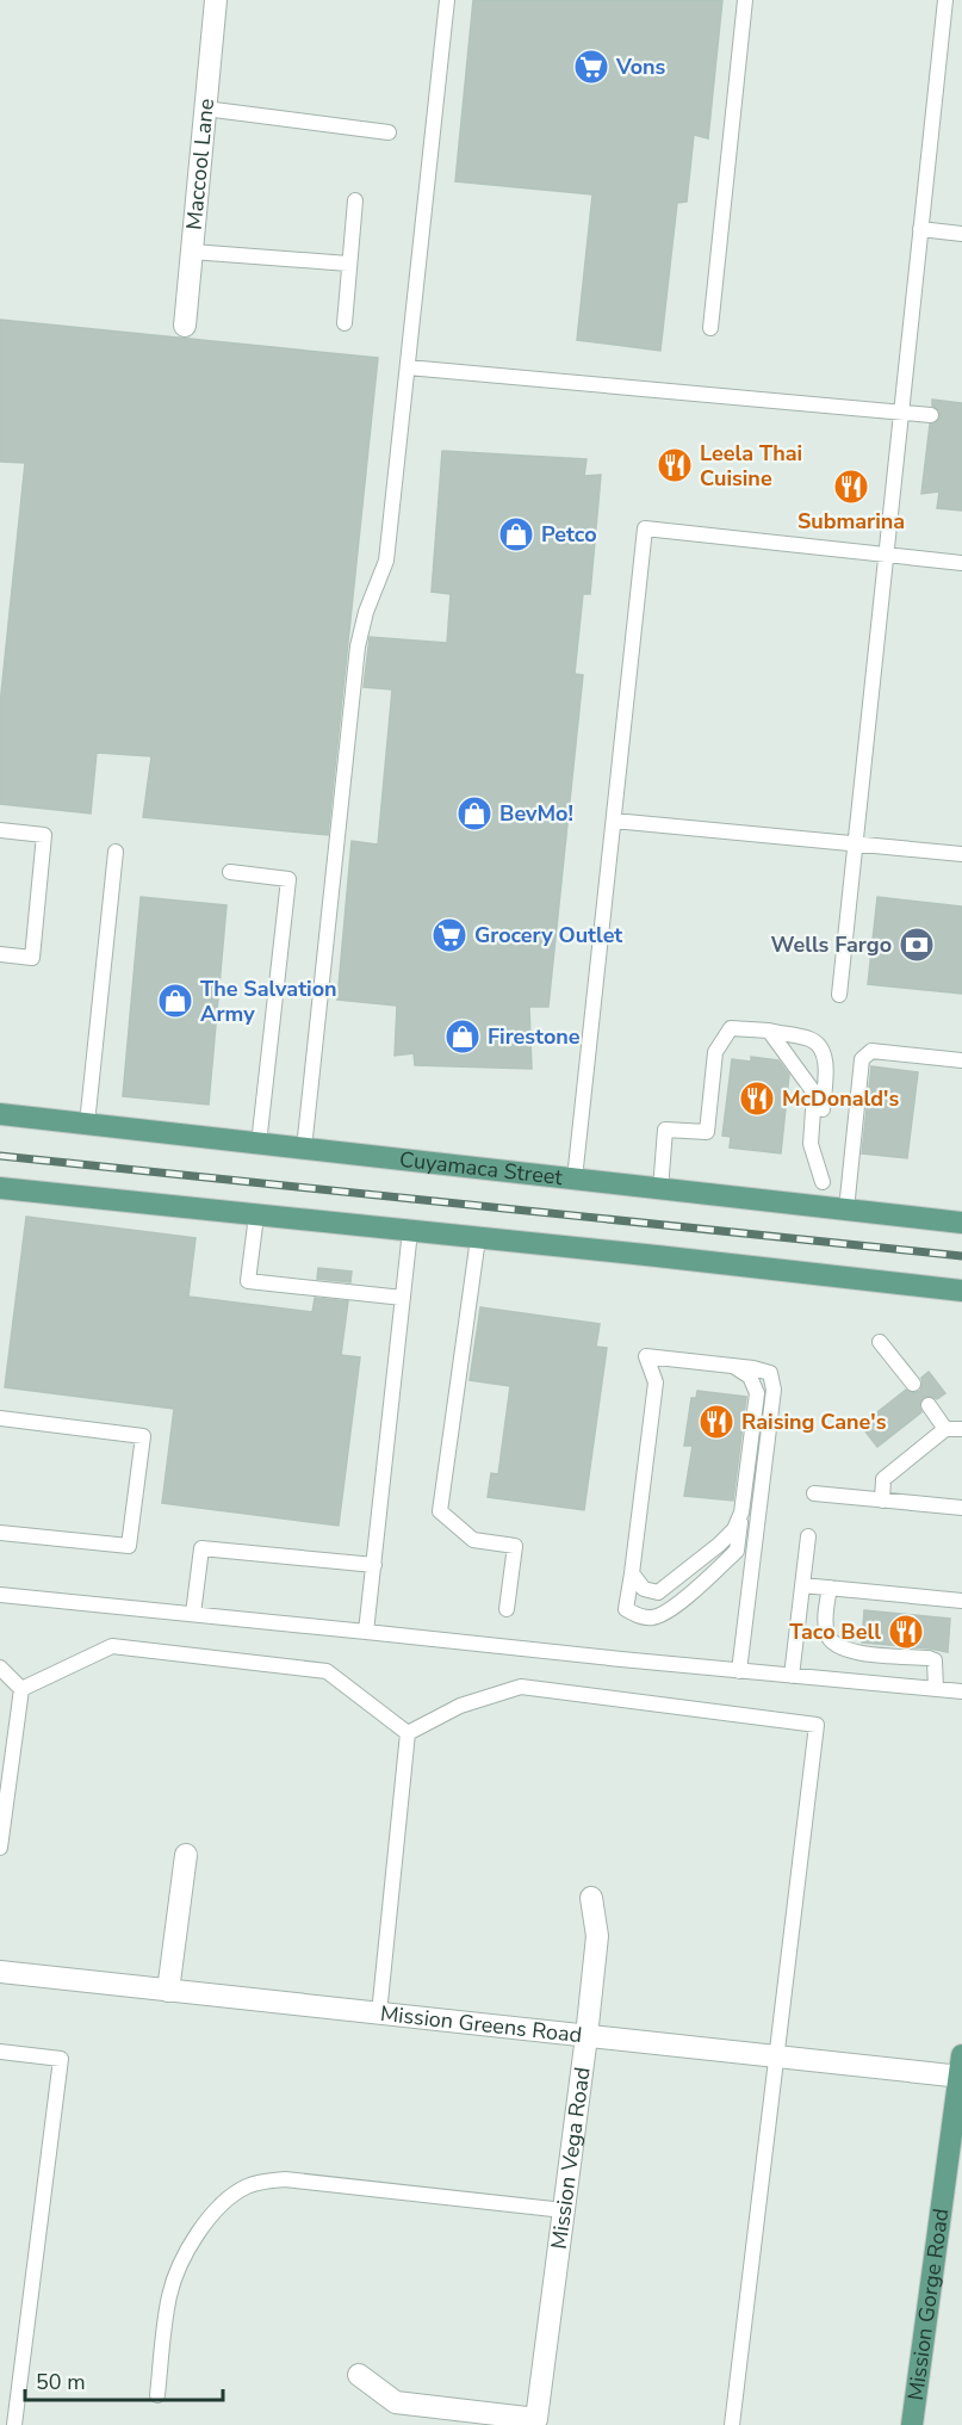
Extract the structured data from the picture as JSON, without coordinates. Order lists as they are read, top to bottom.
{
  "streets": {
    "main road": ["Cuyamaca Street", "Mission Gorge Road"],
    "street": ["Maccool Lane", "Mission Greens Road", "Mission Vega Road"]
  },
  "crossings": [
    ["Mission Greens Road", "Mission Vega Road"],
    ["Mission Greens Road", "Mission Gorge Road"]
  ],
  "places": {
    "supermarket": ["Vons", "Grocery Outlet"],
    "restaurant": [
      "Leela Thai Cuisine",
      "Submarina",
      "McDonald's",
      "Raising Cane's",
      "Taco Bell"
    ],
    "shop": [
      "Petco",
      "BevMo!",
      "The Salvation Army",
      "Firestone"
    ],
    "bank": ["Wells Fargo"]
  },
  "scale_bar": "50 m"
}
